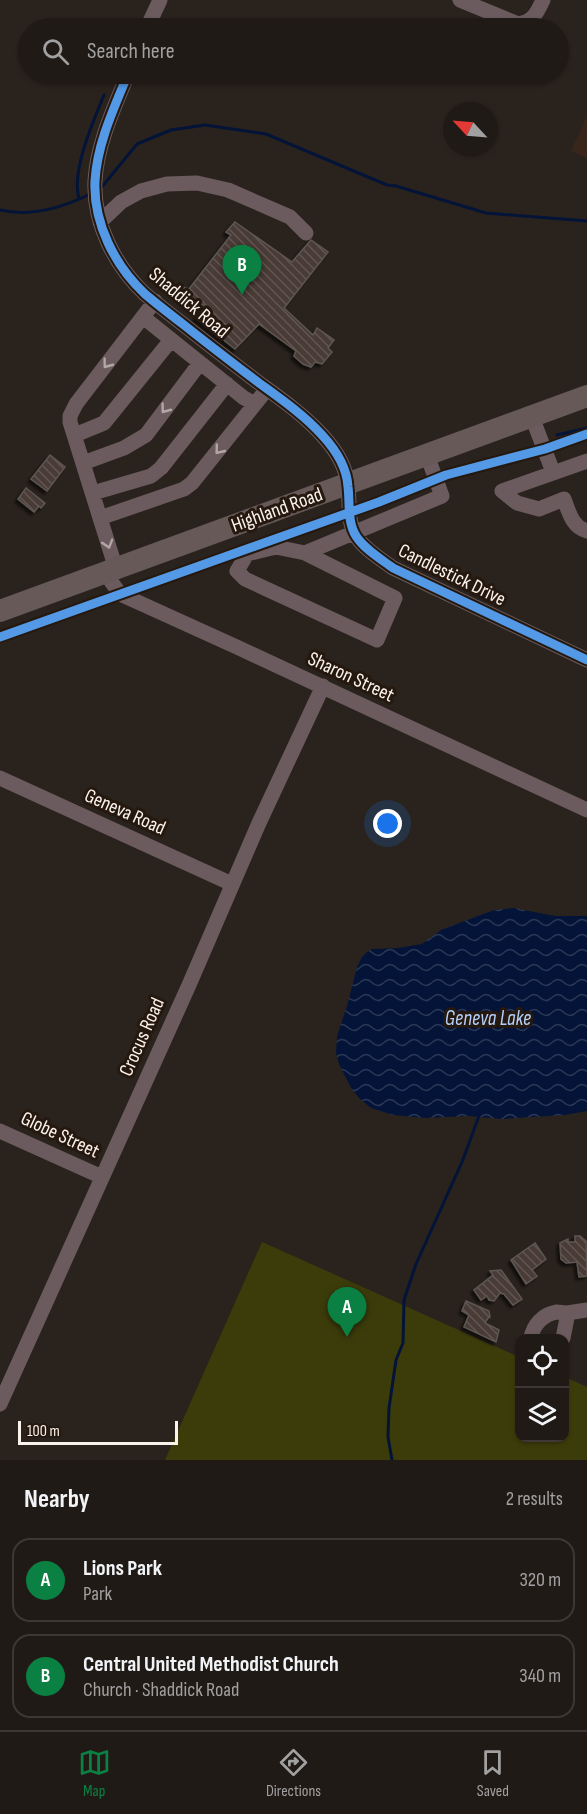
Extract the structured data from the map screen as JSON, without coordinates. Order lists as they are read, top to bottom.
{
  "streets": {
    "highway": ["Highland Road"],
    "street": [
      "Shaddick Road",
      "Candlestick Drive",
      "Sharon Street",
      "Geneva Road",
      "Crocus Road",
      "Globe Street"
    ]
  },
  "crossings": [
    ["Shaddick Road", "Highland Road"],
    ["Highland Road", "Sharon Street"],
    ["Sharon Street", "Crocus Road"],
    ["Geneva Road", "Crocus Road"],
    ["Crocus Road", "Globe Street"]
  ],
  "water": ["Geneva Lake"],
  "scale_bar": "100 m",
  "north": "top left",
  "page": {
    "search": "Search here",
    "pins": ["B", "A"],
    "scale": "100 m",
    "heading": ["Nearby", "2 results"],
    "list": [
      {
        "mark": "A",
        "name": "Lions Park",
        "note": "Park",
        "value": "320 m"
      },
      {
        "mark": "B",
        "name": "Central United Methodist Church",
        "note": "Church · Shaddick Road",
        "value": "340 m"
      }
    ],
    "nav": ["Map", "Directions", "Saved"]
  }
}
